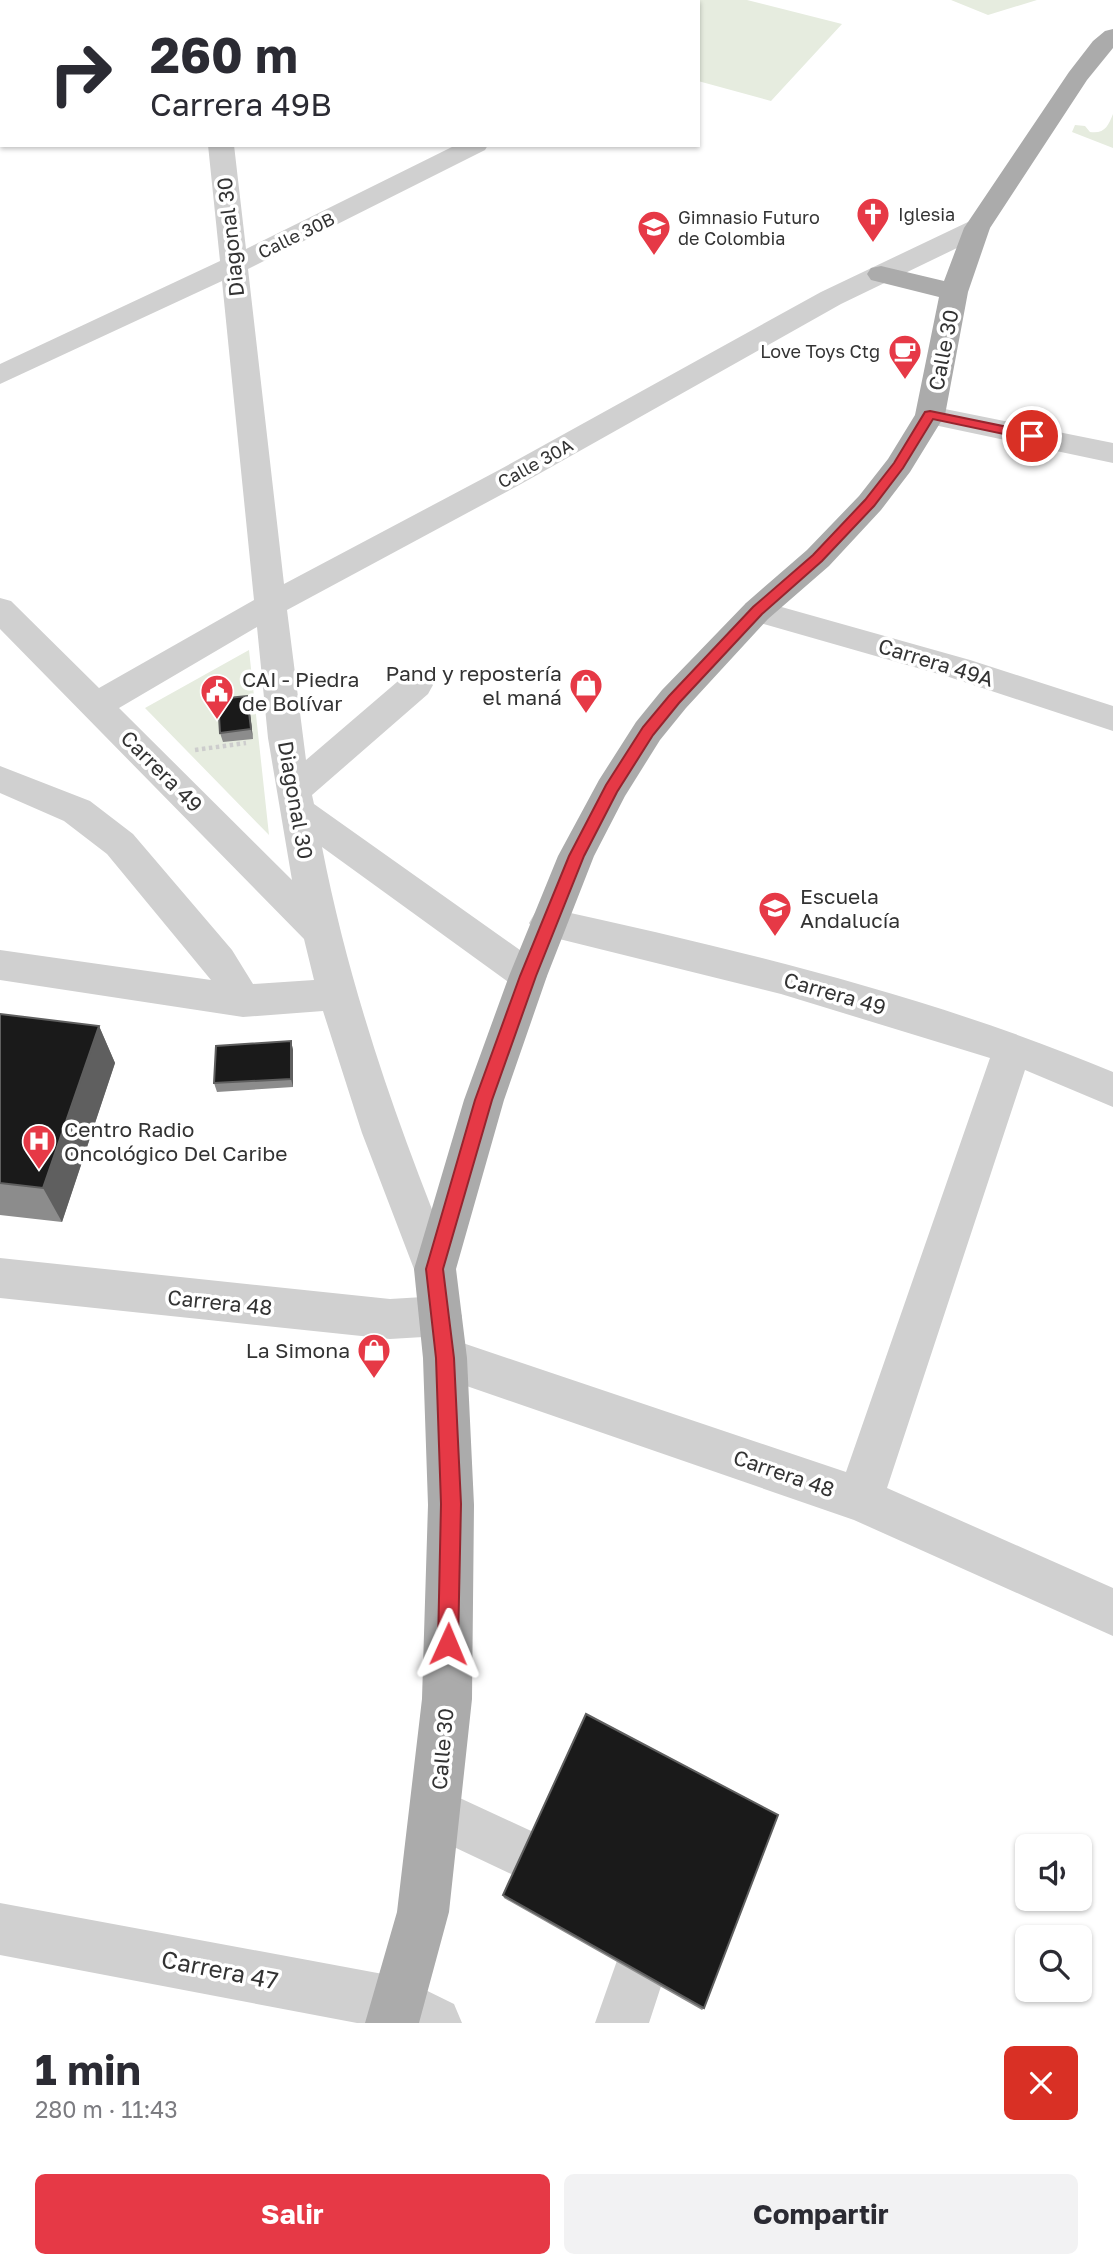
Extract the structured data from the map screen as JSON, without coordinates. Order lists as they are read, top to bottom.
{
  "streets": {
    "main road": ["Calle 30"],
    "street": [
      "Calle 30B",
      "Diagonal 30",
      "Calle 30A",
      "Carrera 49A",
      "Carrera 49",
      "Carrera 48",
      "Carrera 47"
    ]
  },
  "crossings": [
    ["Calle 30B", "Diagonal 30"],
    ["Diagonal 30", "Calle 30"],
    ["Diagonal 30", "Calle 30A"],
    ["Diagonal 30", "Carrera 49"],
    ["Calle 30", "Calle 30A"],
    ["Calle 30", "Carrera 49A"],
    ["Calle 30", "Carrera 49"],
    ["Calle 30", "Carrera 48"],
    ["Calle 30", "Carrera 47"],
    ["Calle 30A", "Carrera 49"]
  ],
  "places": {
    "church": ["Iglesia"],
    "school or university": ["Gimnasio Futuro de Colombia", "Escuela Andalucía"],
    "cafe": ["Love Toys Ctg"],
    "shop": ["Pand y repostería el maná", "La Simona"],
    "public building": ["CAI - Piedra de Bolívar"],
    "hospital": ["Centro Radio Oncológico Del Caribe"]
  },
  "page": {
    "turn": ["260 m", "Carrera 49B"],
    "heading": ["1 min", "280 m · 11:43"],
    "buttons": ["Salir", "Compartir"]
  }
}
